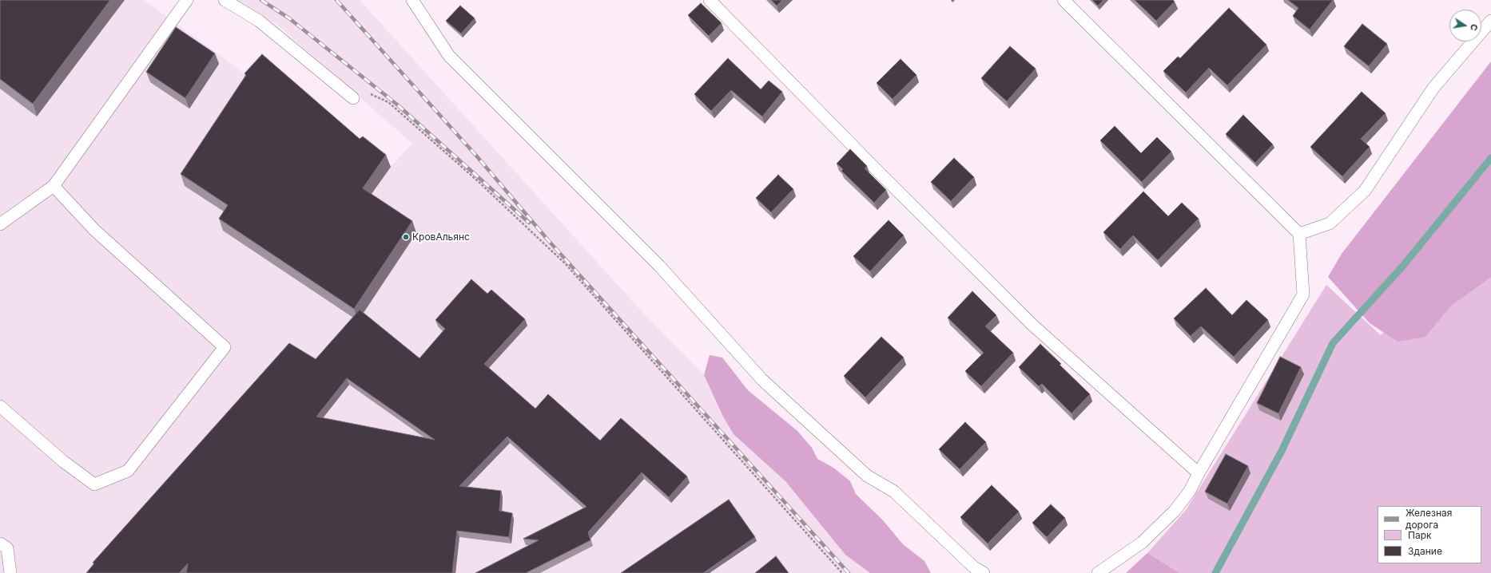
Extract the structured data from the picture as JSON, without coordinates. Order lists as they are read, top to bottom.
{
  "places": ["КровАльянс"],
  "legend": ["Железная дорога", "Парк", "Здание"],
  "north": "right"
}
